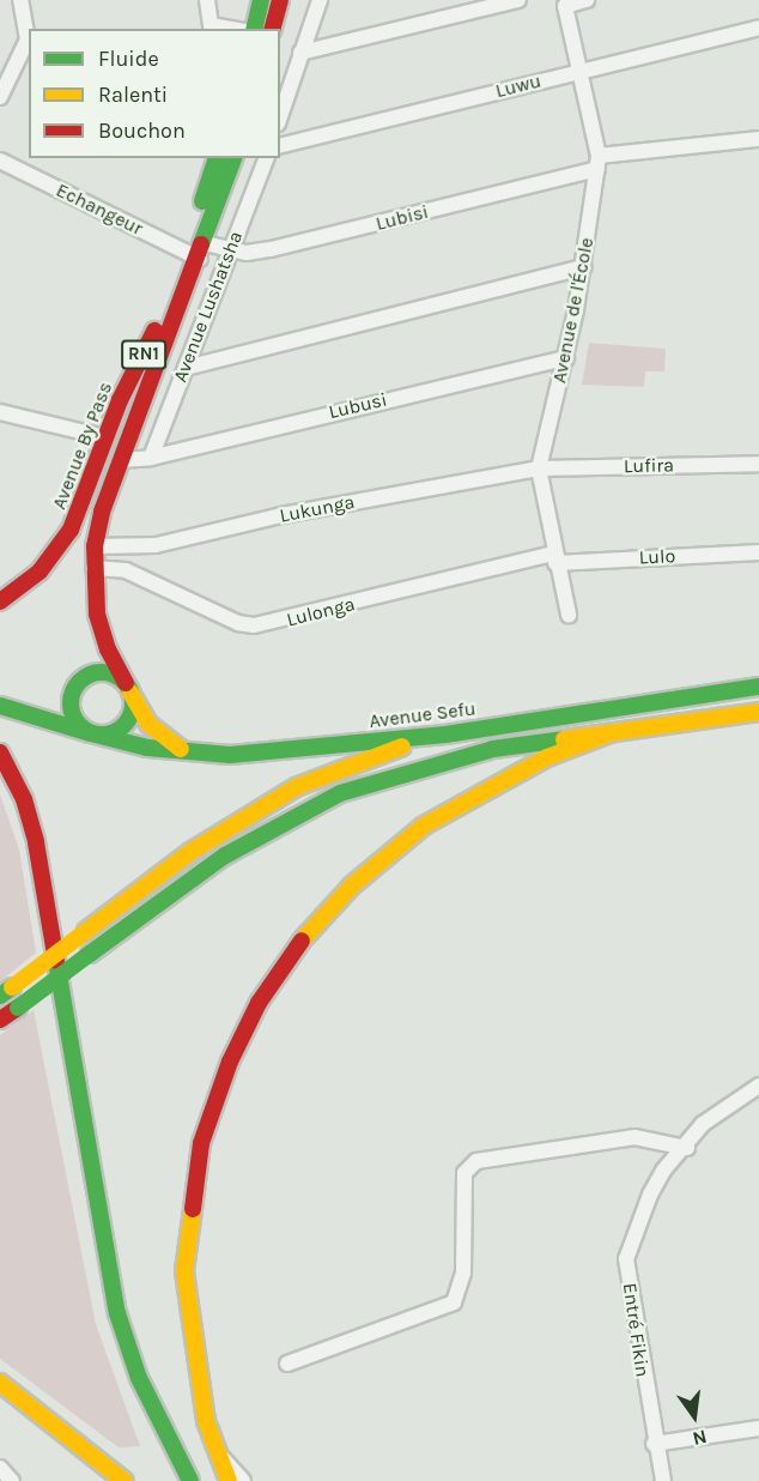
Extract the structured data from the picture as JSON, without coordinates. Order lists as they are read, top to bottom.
{
  "streets": {
    "main road": ["RN1", "Avenue By Pass", "Avenue Sefu"],
    "street": [
      "Luwu",
      "Echangeur",
      "Lubisi",
      "Avenue Lushatsha",
      "Avenue de l'École",
      "Lubusi",
      "Lufira",
      "Lukunga",
      "Lulo",
      "Lulonga",
      "Entré Fikin"
    ]
  },
  "crossings": [
    ["Luwu", "Avenue de l'École"],
    ["Echangeur", "Lubisi"],
    ["Echangeur", "Avenue By Pass"],
    ["Lubisi", "Avenue Lushatsha"],
    ["Lubisi", "Avenue de l'École"],
    ["Lubisi", "Avenue By Pass"],
    ["Avenue Lushatsha", "Lubusi"],
    ["Avenue de l'École", "Lubusi"],
    ["Avenue de l'École", "Lufira"],
    ["Avenue de l'École", "Lukunga"],
    ["Avenue de l'École", "Lulo"],
    ["Avenue de l'École", "Lulonga"],
    ["RN1", "Avenue By Pass"],
    ["RN1", "Lukunga"],
    ["RN1", "Lulonga"],
    ["RN1", "Avenue Sefu"],
    ["Lubusi", "Avenue By Pass"],
    ["Avenue By Pass", "Lukunga"],
    ["Lufira", "Lukunga"],
    ["Lulo", "Lulonga"]
  ],
  "legend": ["Fluide", "Ralenti", "Bouchon"],
  "north": "bottom"
}
